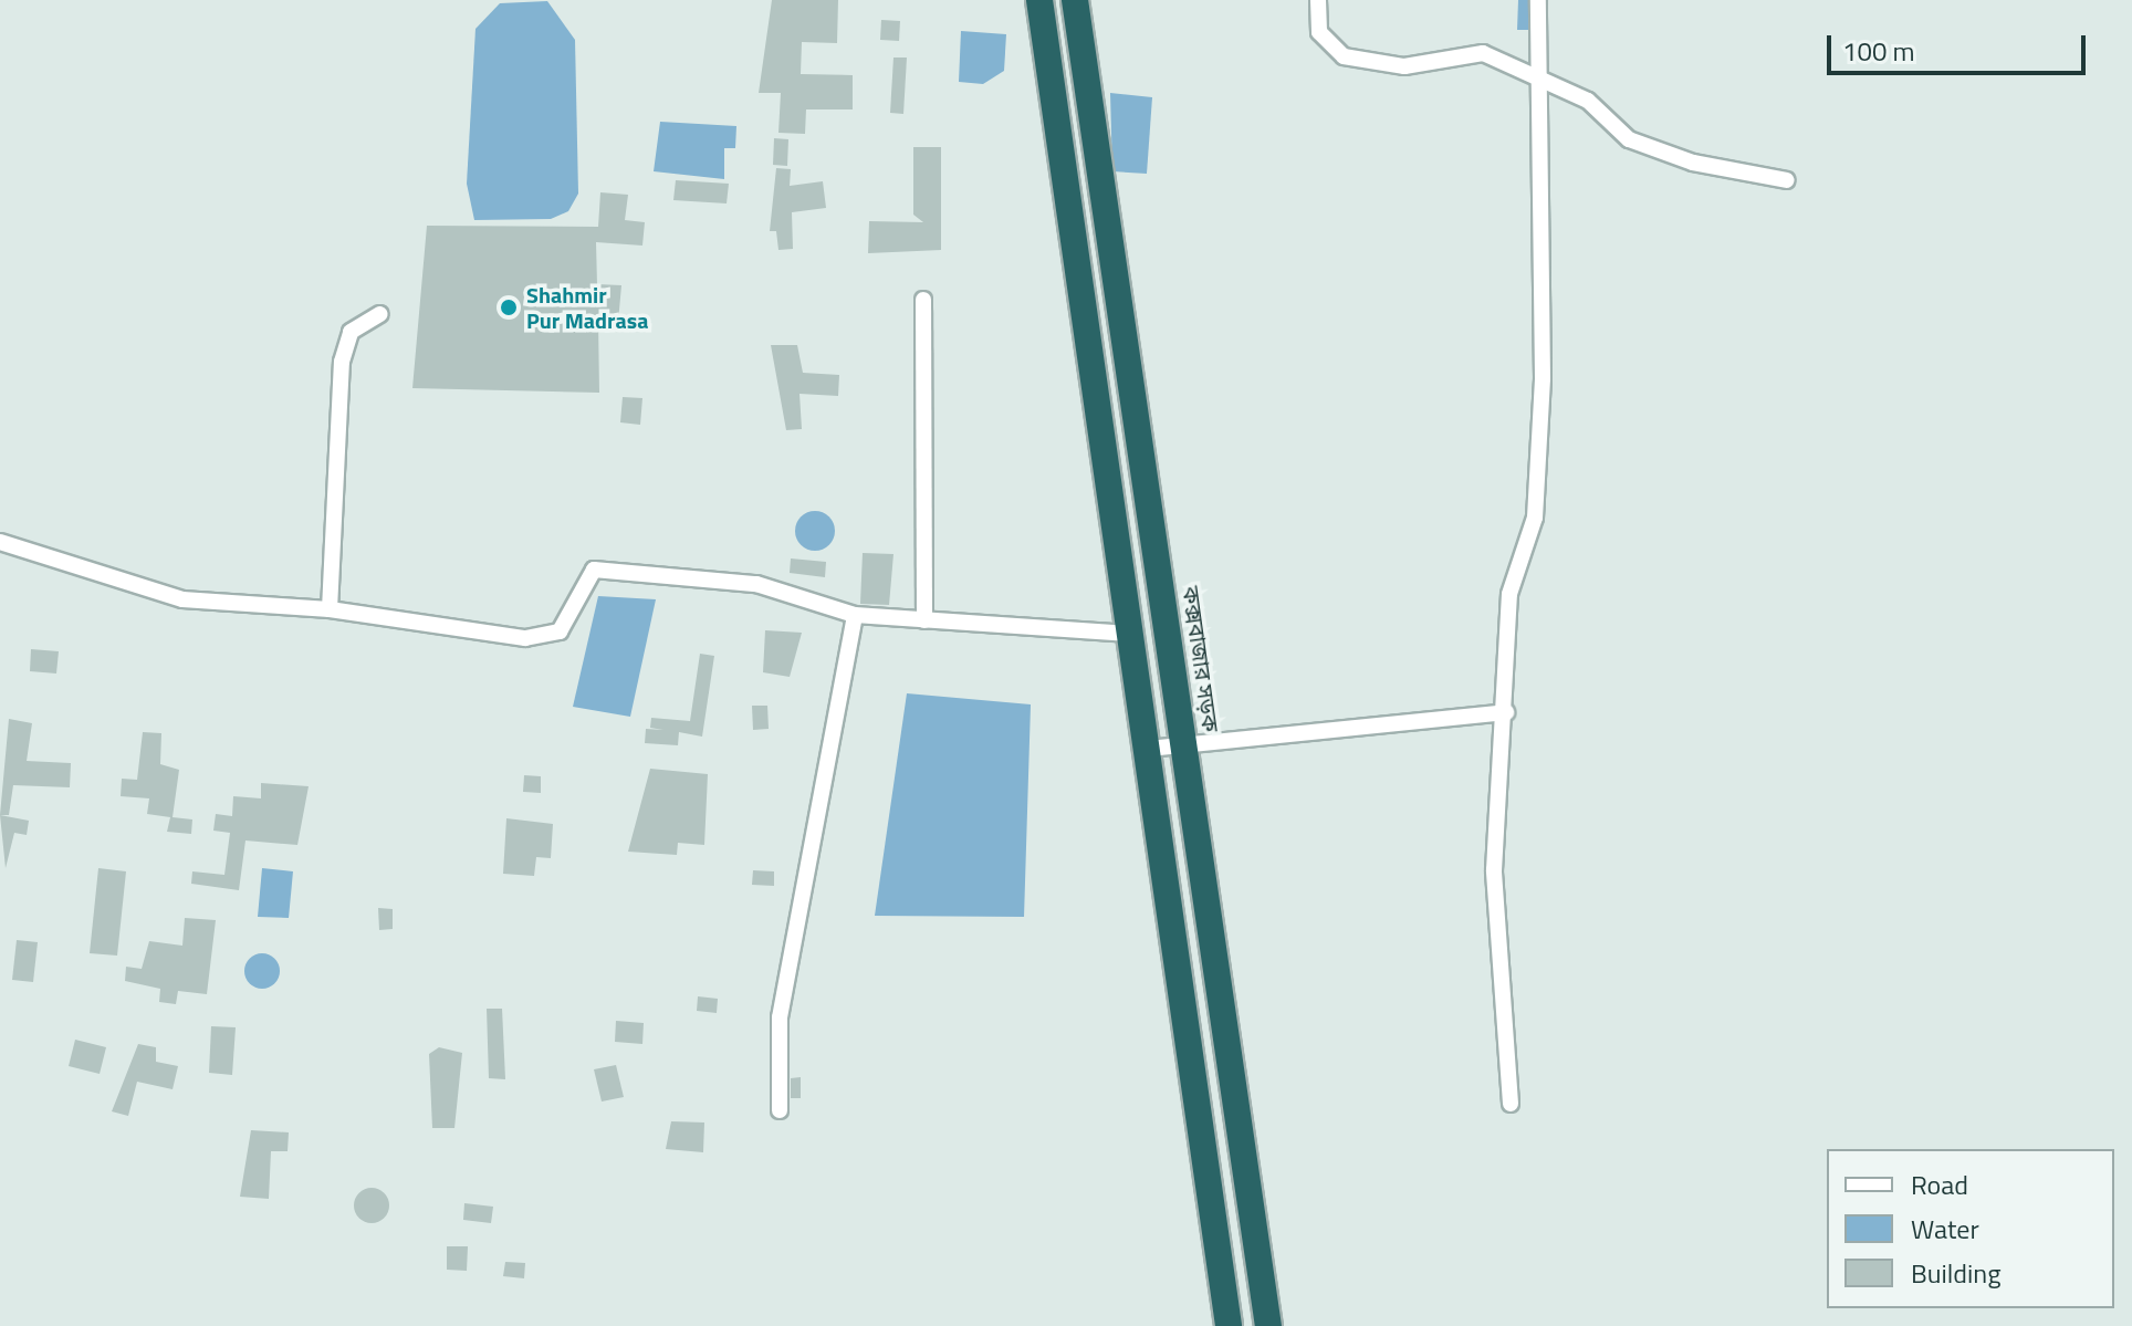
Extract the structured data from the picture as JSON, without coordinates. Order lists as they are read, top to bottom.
{
  "streets": {
    "highway": ["কক্সবাজার সড়ক"]
  },
  "places": ["Shahmir Pur Madrasa"],
  "legend": ["Road", "Water", "Building"],
  "scale_bar": "100 m"
}
